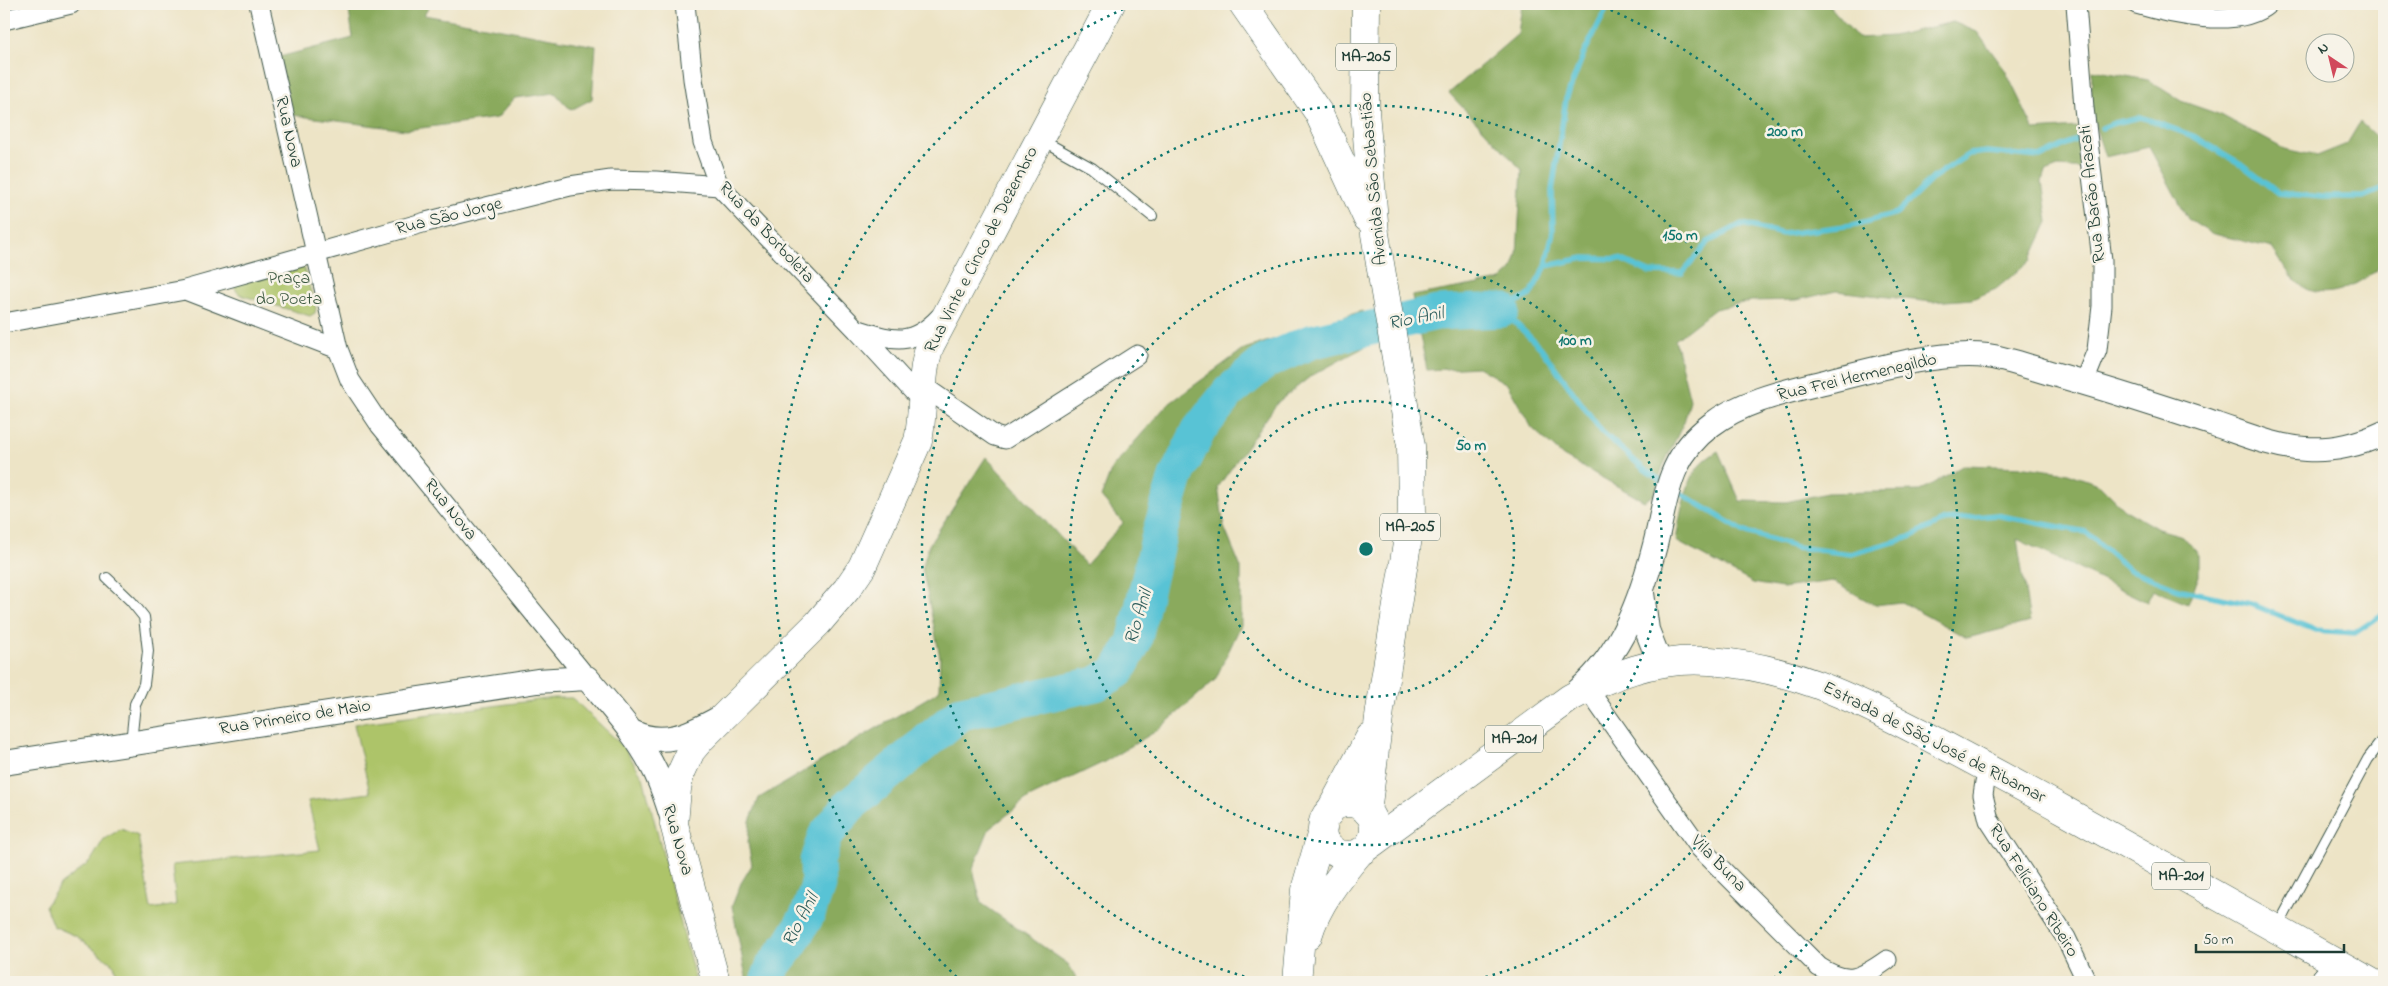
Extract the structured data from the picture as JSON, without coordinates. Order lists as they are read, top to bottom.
{
  "streets": {
    "main road": [
      "MA-205",
      "Rua Nova",
      "Avenida São Sebastião",
      "Rua Vinte e Cinco de Dezembro",
      "MA-201",
      "Estrada de São José de Ribamar"
    ],
    "street": [
      "Rua Barão Aracati",
      "Rua São Jorge",
      "Rua da Borboleta",
      "Rua Frei Hermenegildo",
      "Rua Primeiro de Maio",
      "Vila Buna",
      "Rua Felíciano Ribeiro"
    ]
  },
  "crossings": [
    ["MA-205", "Avenida São Sebastião"],
    ["MA-205", "Estrada de São José de Ribamar"],
    ["Rua Nova", "Rua São Jorge"],
    ["Rua Nova", "Rua Vinte e Cinco de Dezembro"],
    ["Rua Nova", "Rua Primeiro de Maio"],
    ["Avenida São Sebastião", "Estrada de São José de Ribamar"],
    ["Rua Barão Aracati", "Rua Frei Hermenegildo"],
    ["Rua São Jorge", "Rua da Borboleta"],
    ["Rua da Borboleta", "Rua Vinte e Cinco de Dezembro"],
    ["Rua Frei Hermenegildo", "Estrada de São José de Ribamar"],
    ["Rua Frei Hermenegildo", "Vila Buna"],
    ["Estrada de São José de Ribamar", "Vila Buna"],
    ["Estrada de São José de Ribamar", "Rua Felíciano Ribeiro"]
  ],
  "water": ["Rio Anil"],
  "parks": ["Praça do Poeta"],
  "scale_bar": "50 m",
  "north": "top left",
  "rings": [
    "200 m",
    "150 m",
    "100 m",
    "50 m"
  ]
}
